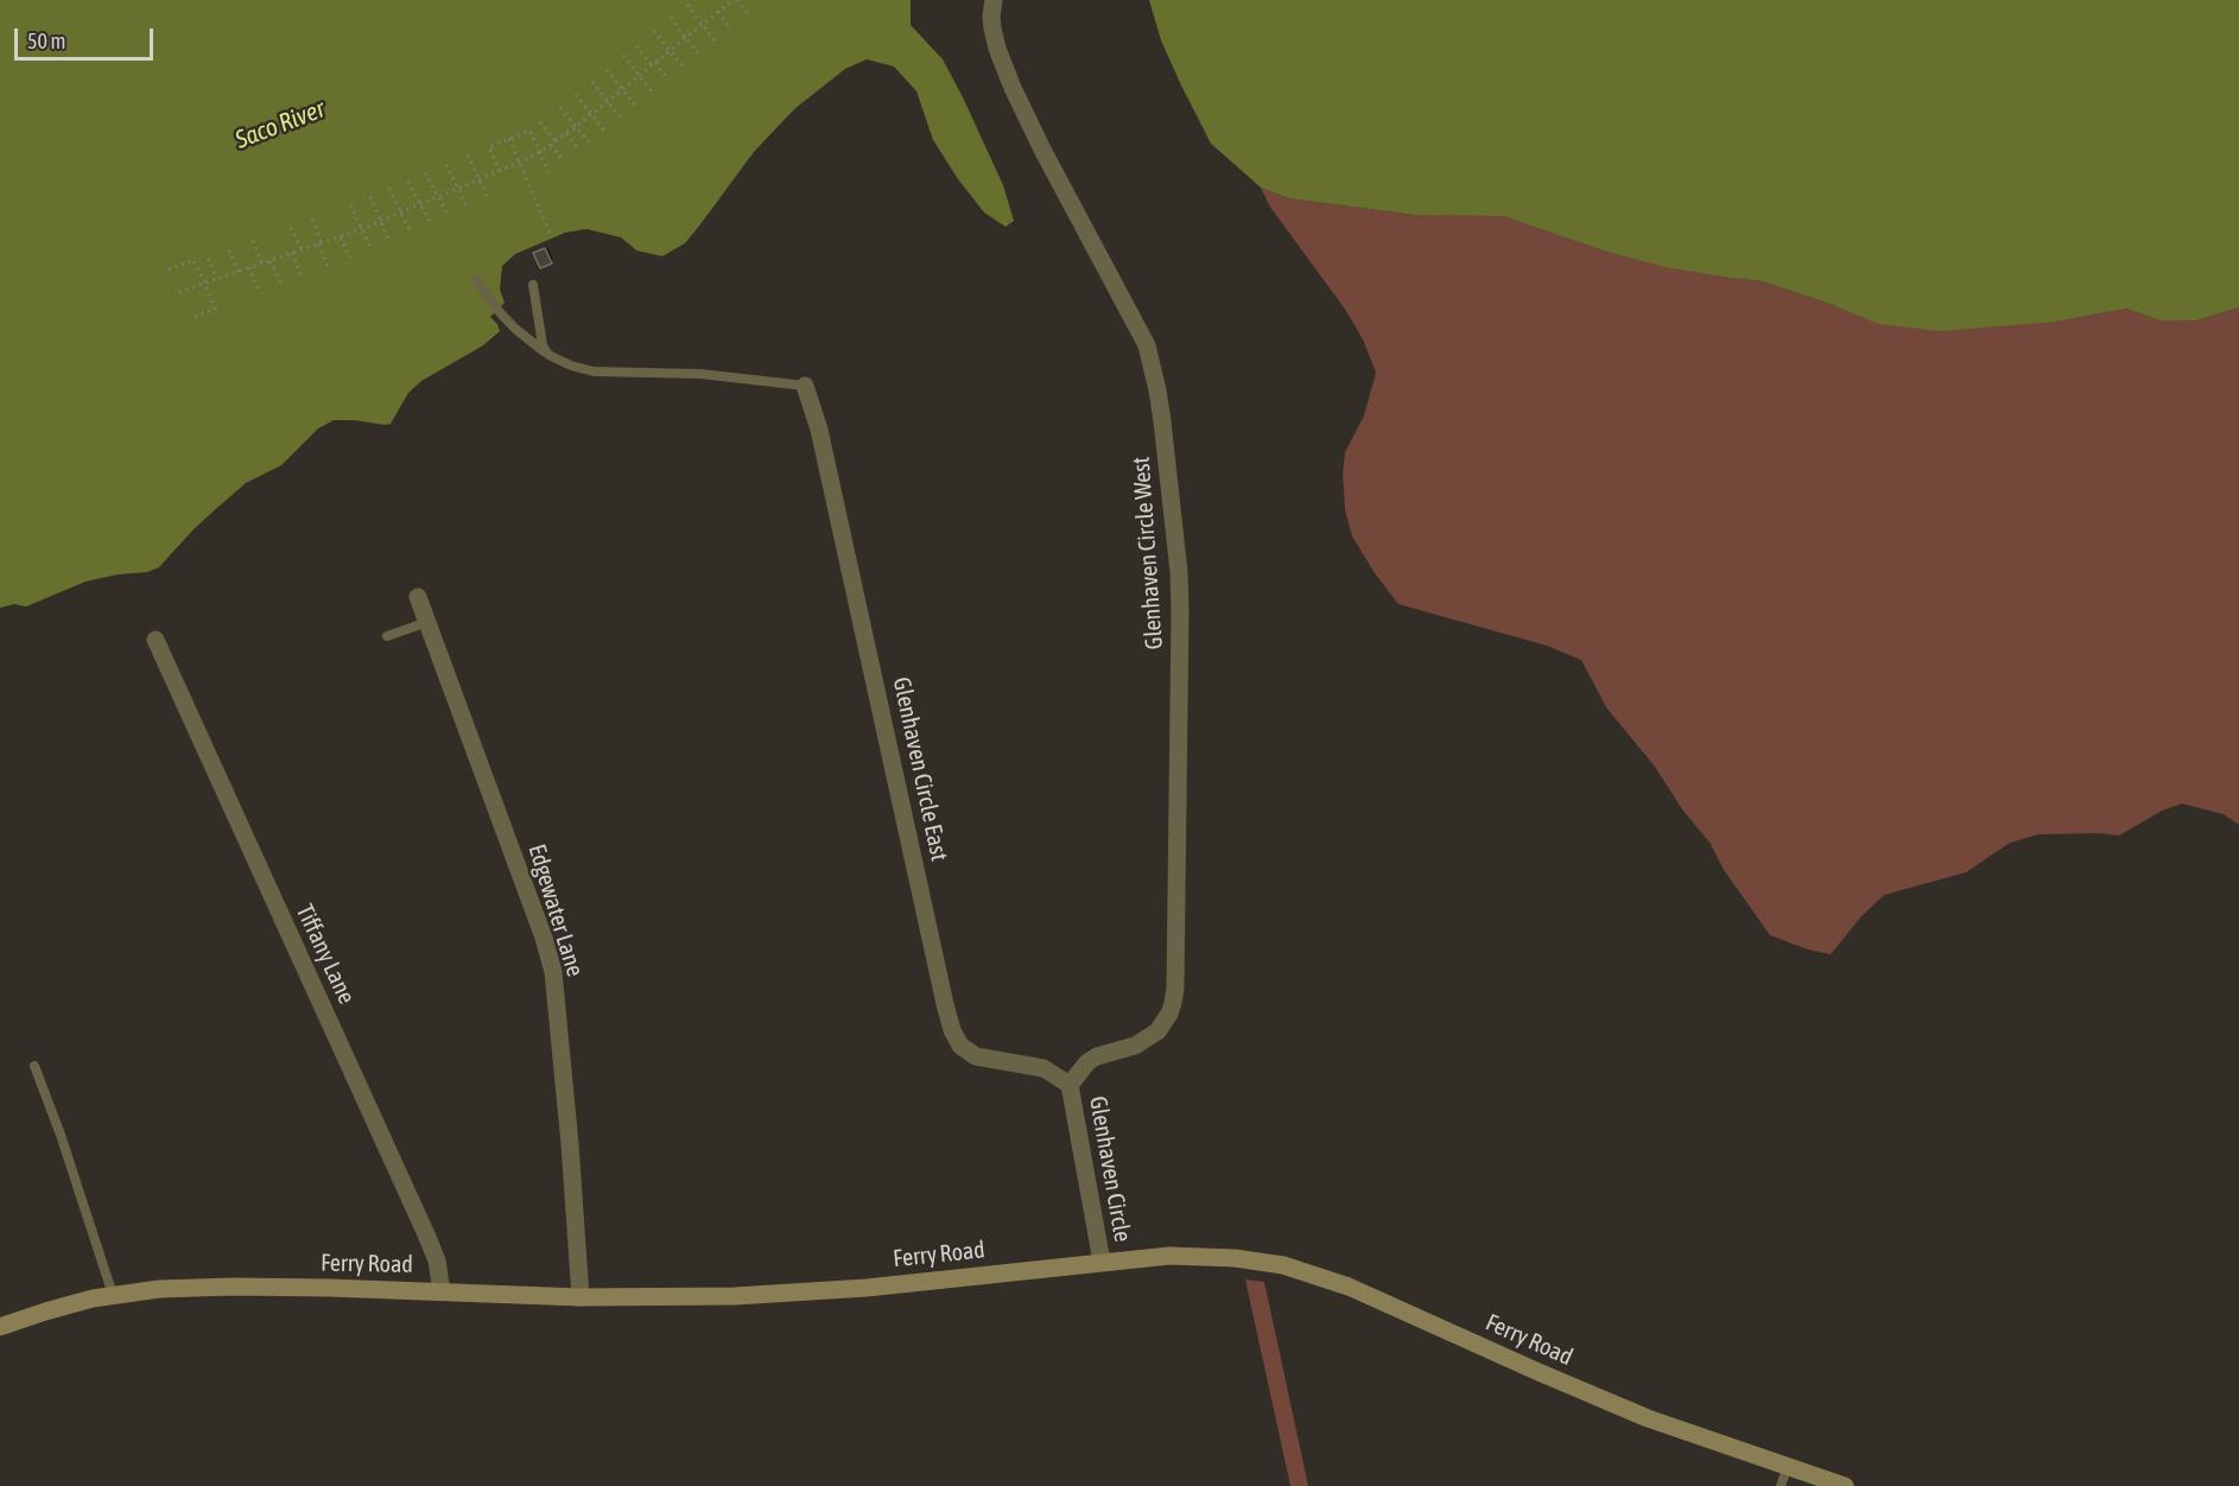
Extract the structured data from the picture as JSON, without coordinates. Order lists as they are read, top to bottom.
{
  "streets": {
    "main road": ["Ferry Road"],
    "street": [
      "Glenhaven Circle West",
      "Glenhaven Circle East",
      "Edgewater Lane",
      "Tiffany Lane",
      "Glenhaven Circle"
    ]
  },
  "crossings": [
    ["Glenhaven Circle West", "Glenhaven Circle East"],
    ["Glenhaven Circle West", "Glenhaven Circle"],
    ["Glenhaven Circle East", "Glenhaven Circle"],
    ["Edgewater Lane", "Ferry Road"],
    ["Tiffany Lane", "Ferry Road"],
    ["Glenhaven Circle", "Ferry Road"]
  ],
  "water": ["Saco River"],
  "scale_bar": "50 m"
}
